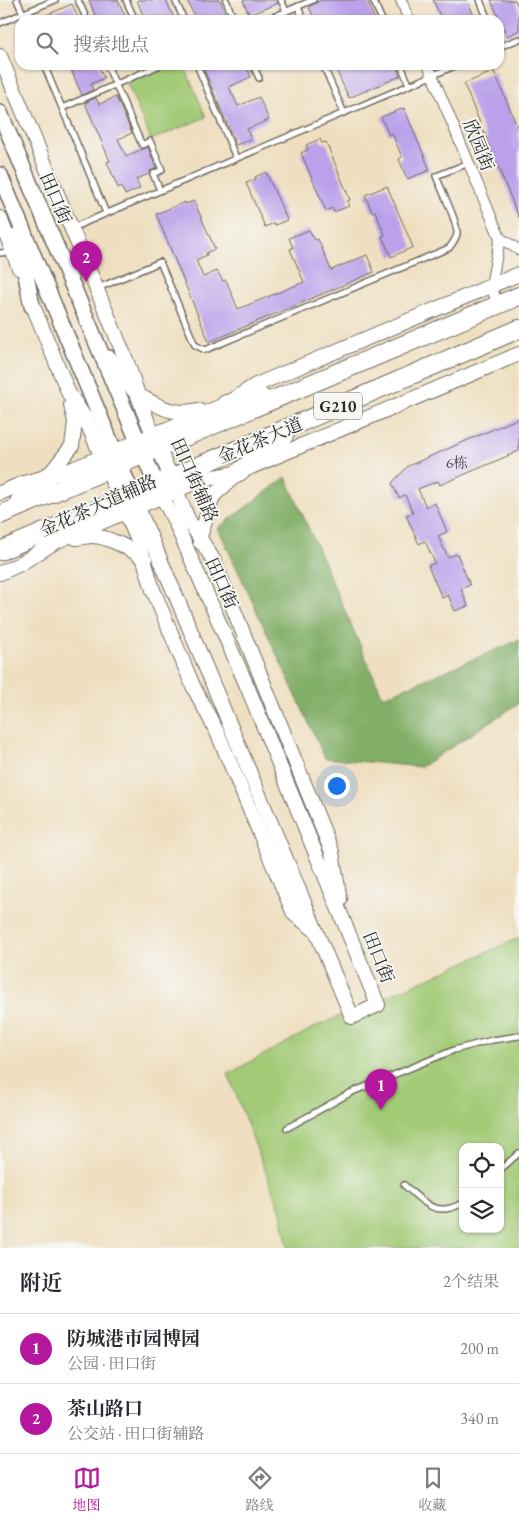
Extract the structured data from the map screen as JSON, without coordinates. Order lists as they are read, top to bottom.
{
  "streets": {
    "highway": ["G210", "金花茶大道"],
    "main road": ["田口街"],
    "street": ["欣园街", "田口街辅路", "金花茶大道辅路"]
  },
  "crossings": [
    ["田口街", "金花茶大道"],
    ["田口街", "田口街辅路"],
    ["田口街", "金花茶大道辅路"],
    ["金花茶大道", "田口街辅路"],
    ["金花茶大道", "金花茶大道辅路"],
    ["田口街辅路", "金花茶大道辅路"]
  ],
  "house_numbers": ["6栋"],
  "page": {
    "search": "搜索地点",
    "pins": ["2", "1"],
    "heading": ["附近", "2个结果"],
    "list": [
      {
        "mark": "1",
        "name": "防城港市园博园",
        "note": "公园 · 田口街",
        "value": "200 m"
      },
      {
        "mark": "2",
        "name": "茶山路口",
        "note": "公交站 · 田口街辅路",
        "value": "340 m"
      }
    ],
    "nav": ["地图", "路线", "收藏"]
  }
}
